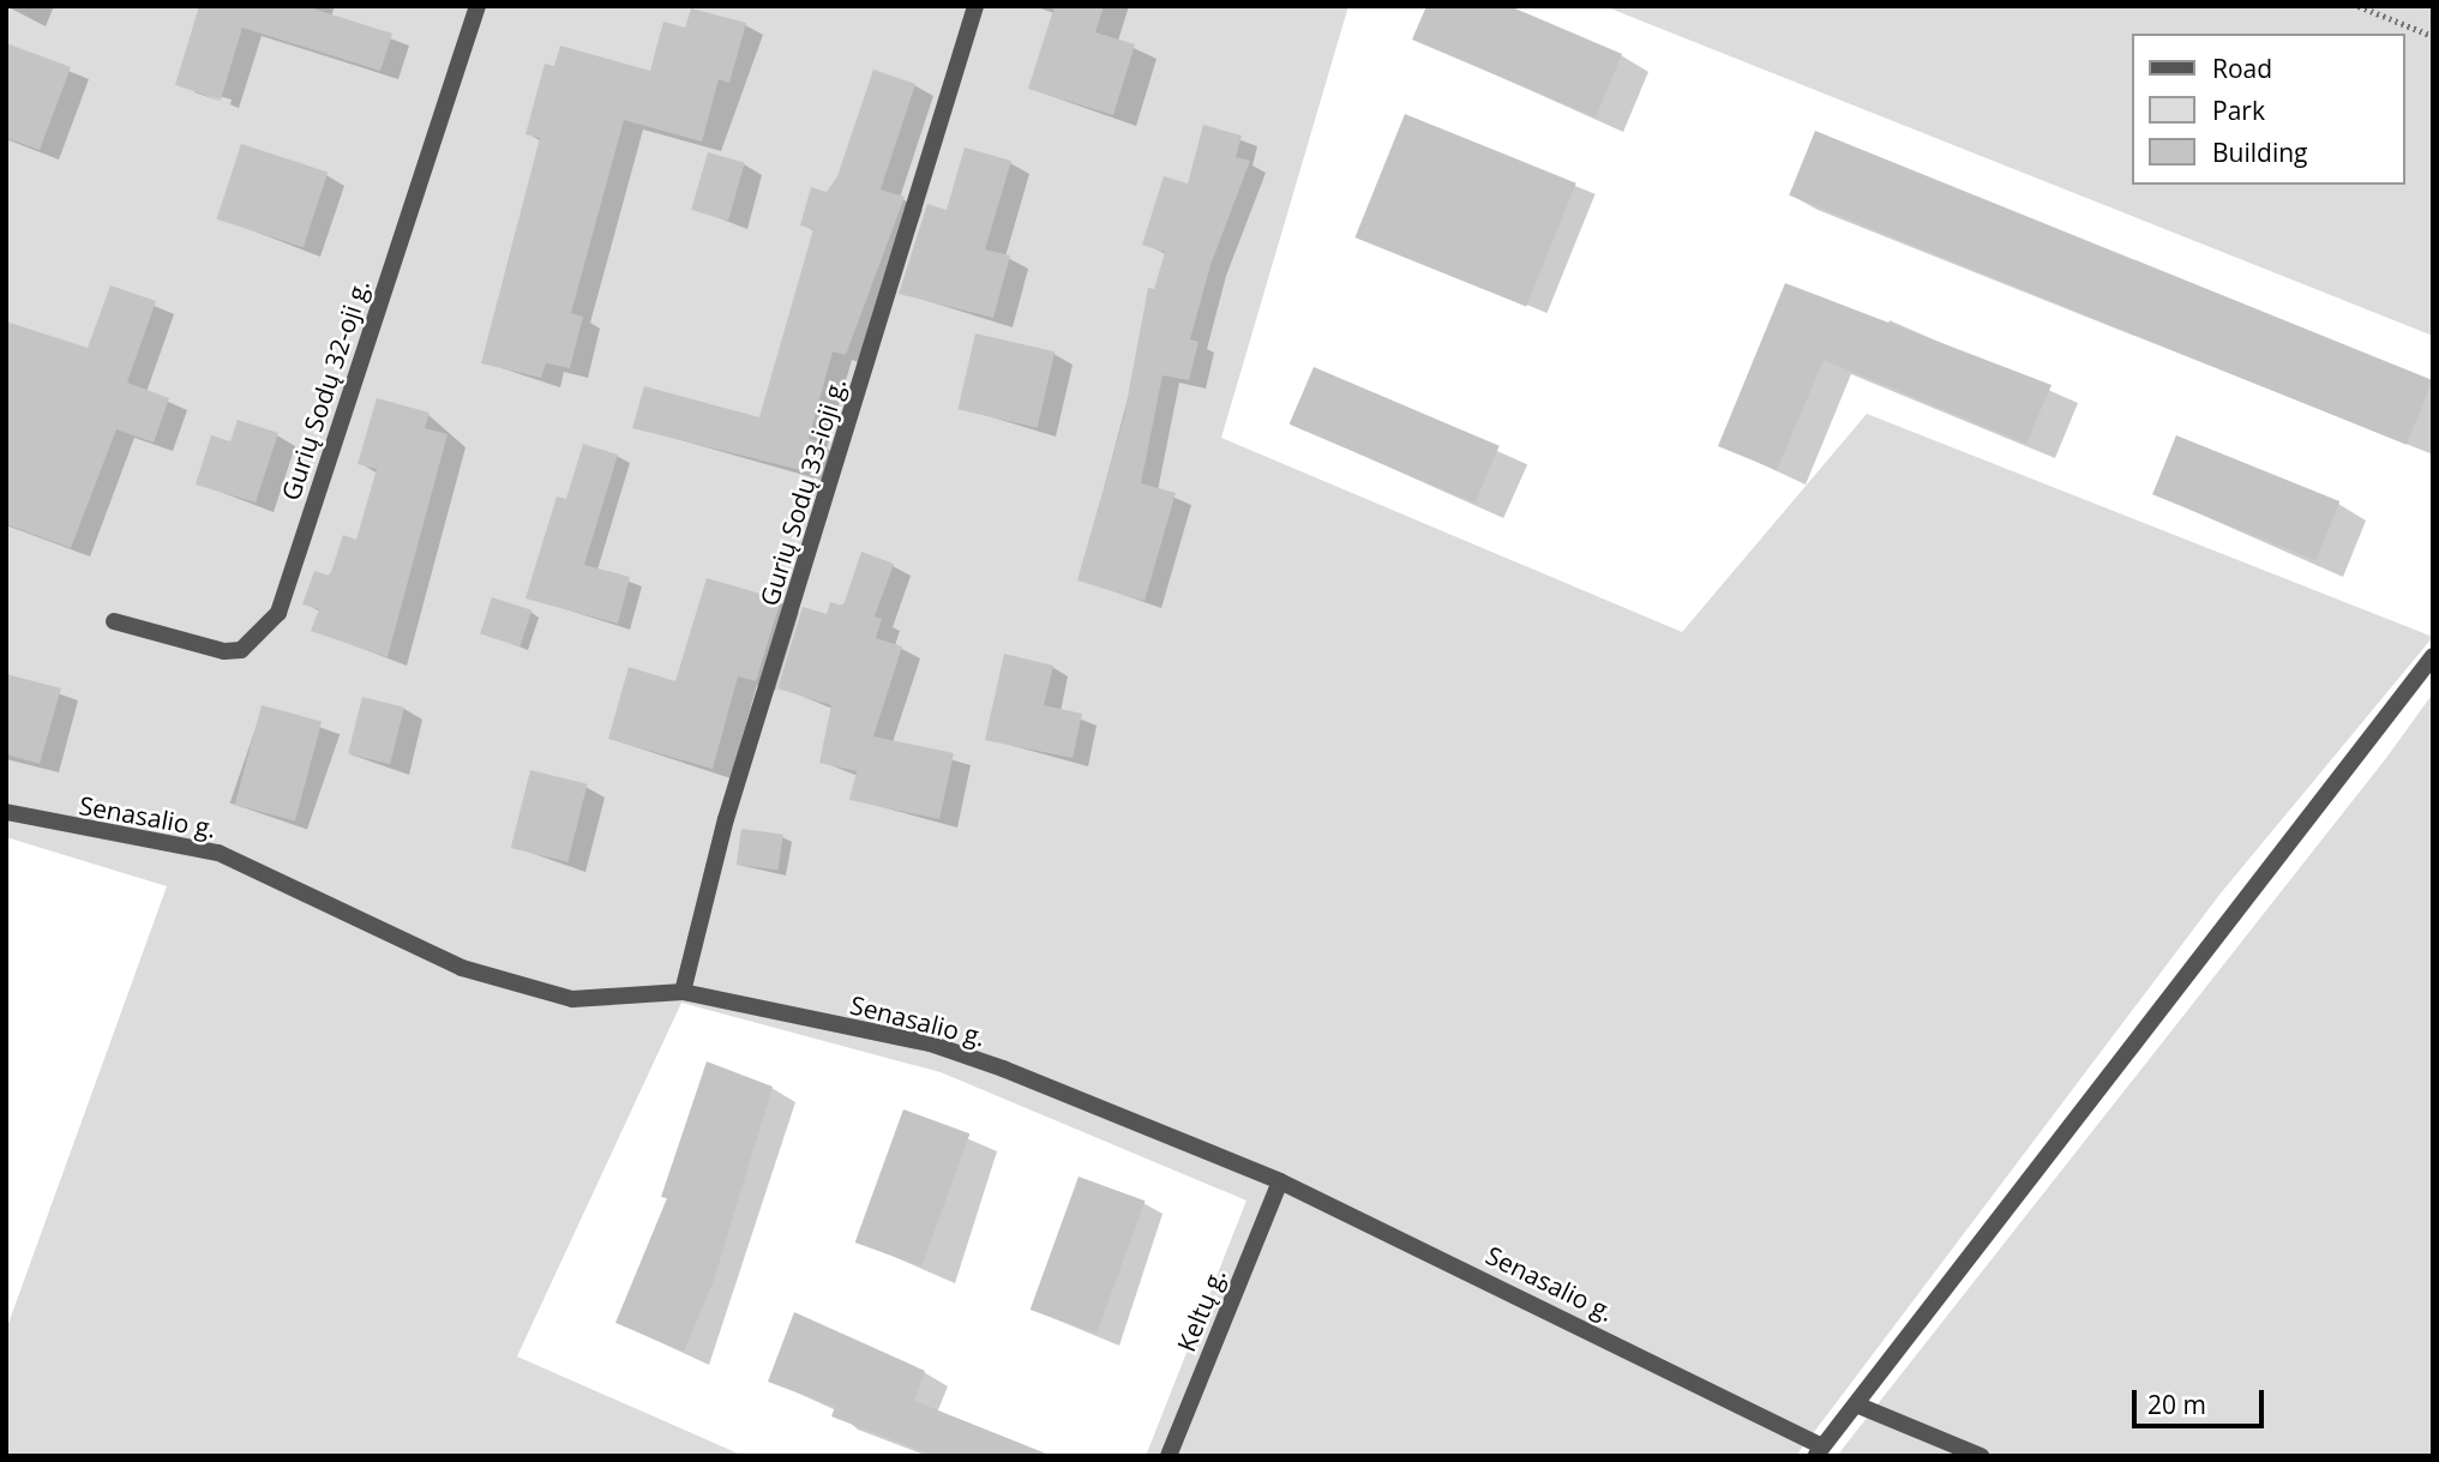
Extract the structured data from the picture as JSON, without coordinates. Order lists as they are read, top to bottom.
{
  "streets": {
    "street": [
      "Gurių Sodų 32-oji g.",
      "Gurių Sodų 33-ioji g.",
      "Senasalio g.",
      "Keltų g."
    ]
  },
  "crossings": [
    ["Gurių Sodų 33-ioji g.", "Senasalio g."],
    ["Senasalio g.", "Keltų g."]
  ],
  "legend": ["Road", "Park", "Building"],
  "scale_bar": "20 m"
}
